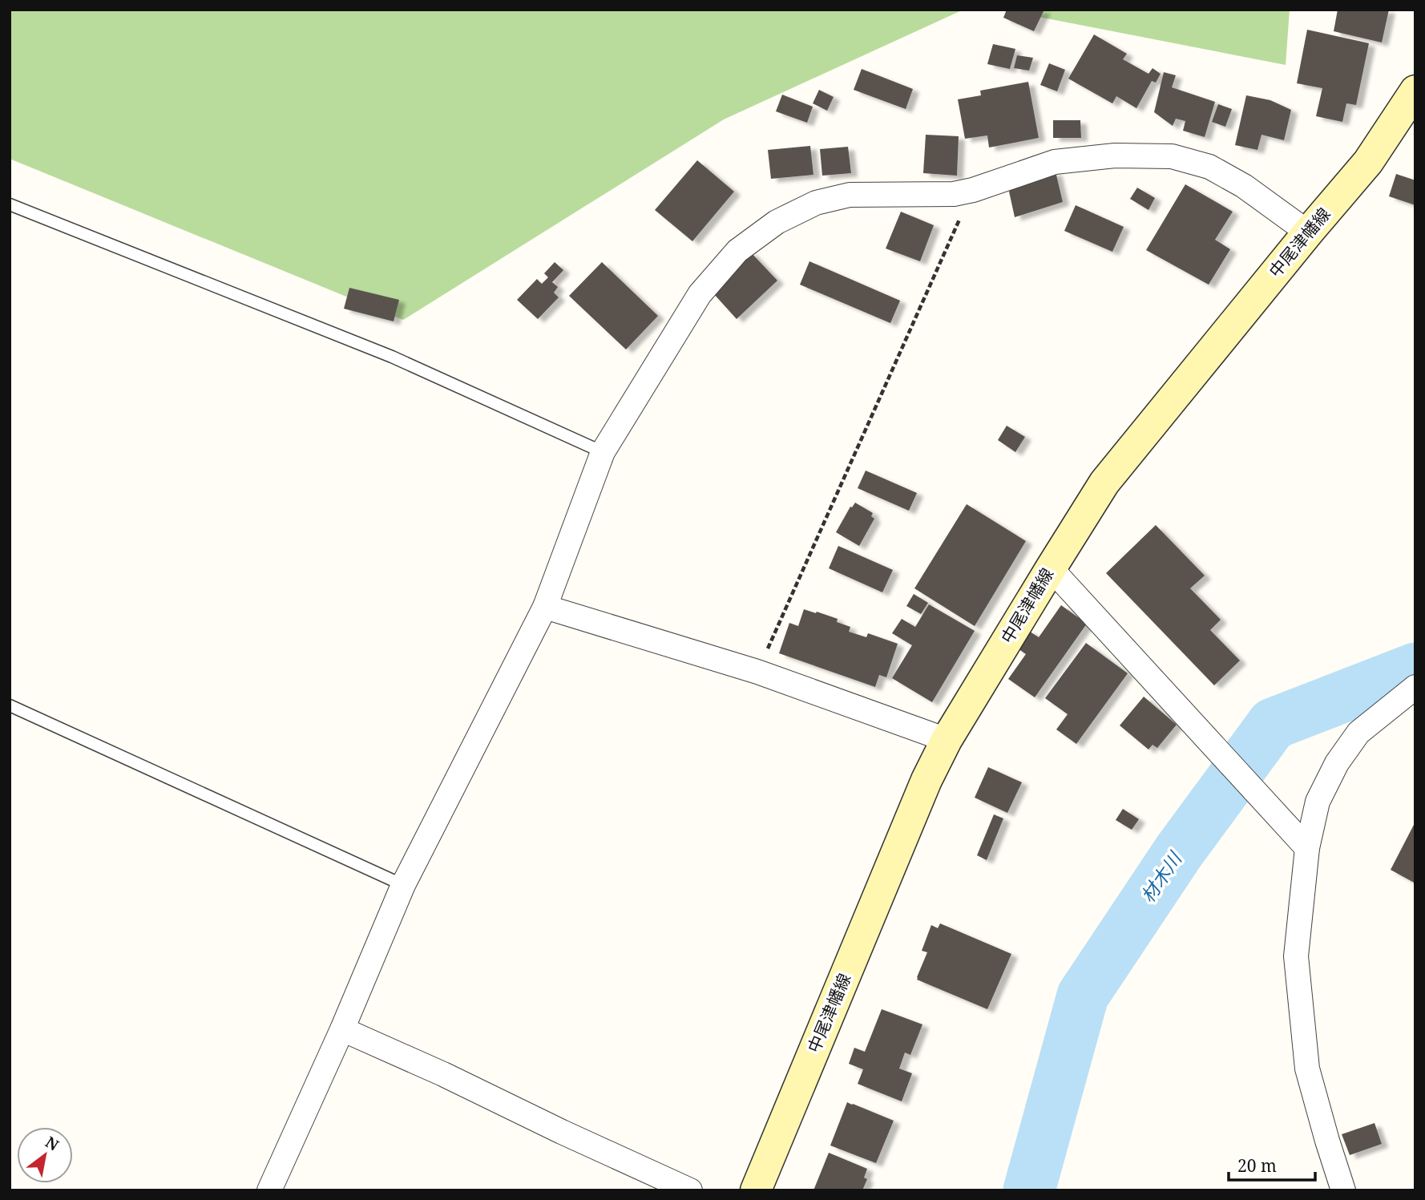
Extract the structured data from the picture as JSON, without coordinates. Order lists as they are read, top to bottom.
{
  "streets": {
    "main road": ["中尾津幡線"]
  },
  "water": ["材木川"],
  "scale_bar": "20 m",
  "north": "top right"
}
